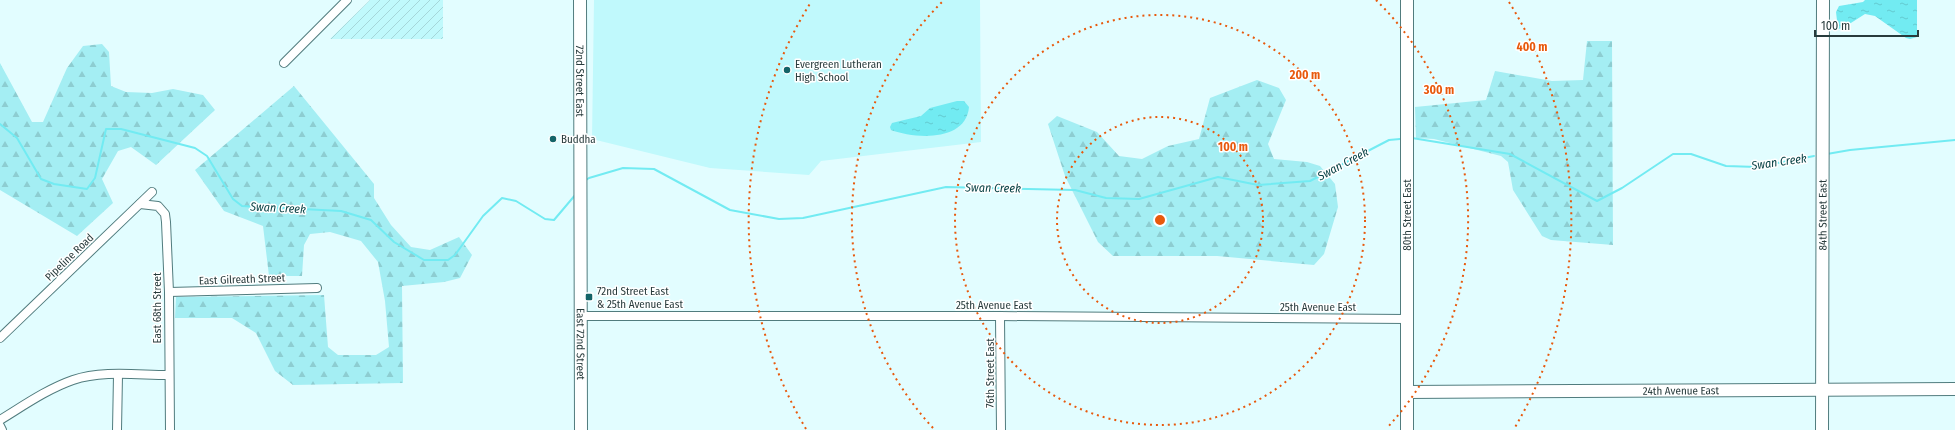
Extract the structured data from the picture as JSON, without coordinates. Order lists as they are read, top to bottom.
{
  "streets": {
    "street": [
      "72nd Street East",
      "80th Street East",
      "84th Street East",
      "Pipeline Road",
      "East Gilreath Street",
      "25th Avenue East",
      "East 68th Street",
      "East 72nd Street",
      "76th Street East",
      "24th Avenue East"
    ]
  },
  "crossings": [
    ["72nd Street East", "East 72nd Street"],
    ["80th Street East", "25th Avenue East"],
    ["80th Street East", "24th Avenue East"],
    ["84th Street East", "24th Avenue East"],
    ["Pipeline Road", "East 68th Street"],
    ["East Gilreath Street", "East 68th Street"],
    ["25th Avenue East", "East 72nd Street"],
    ["25th Avenue East", "76th Street East"]
  ],
  "water": ["Swan Creek"],
  "places": {
    "other": ["Evergreen Lutheran High School", "Buddha"],
    "transit": ["72nd Street East & 25th Avenue East"]
  },
  "scale_bar": "100 m",
  "rings": [
    "400 m",
    "200 m",
    "300 m",
    "100 m"
  ]
}
